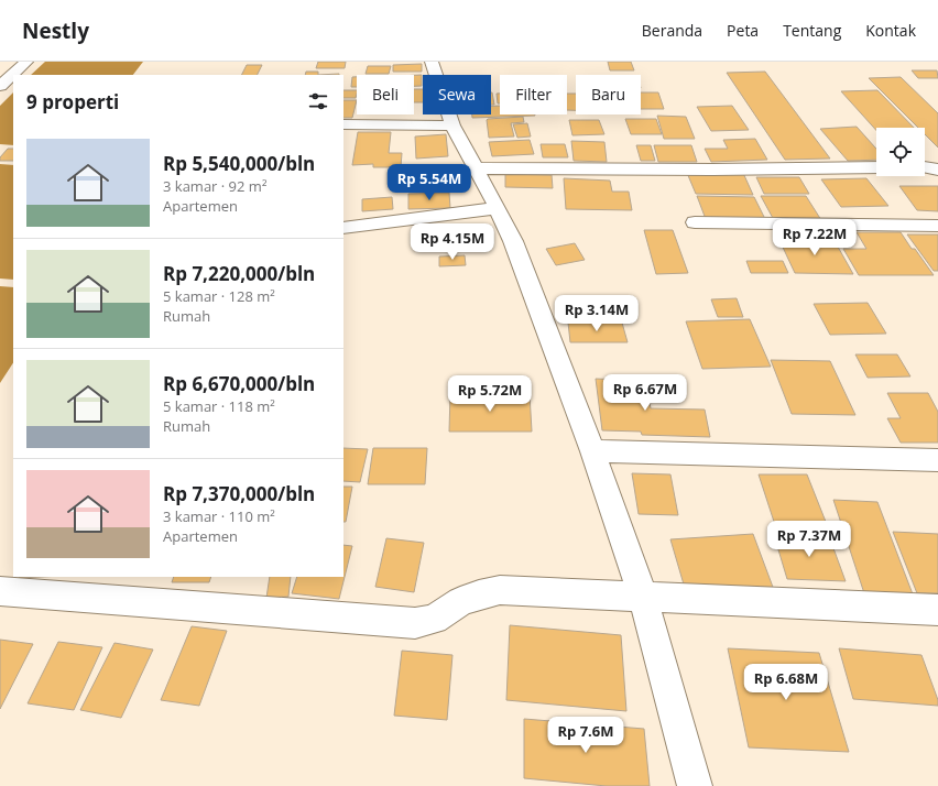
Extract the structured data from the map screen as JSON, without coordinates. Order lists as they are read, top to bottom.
{
  "page": {
    "header": "Nestly",
    "nav": [
      "Beranda",
      "Peta",
      "Tentang",
      "Kontak"
    ],
    "chip": [
      "Beli",
      "Sewa",
      "Filter",
      "Baru"
    ],
    "heading": "9 properti",
    "list": [
      {
        "name": "Rp 5,540,000/bln",
        "note": "3 kamar · 92 m² · Apartemen"
      },
      {
        "name": "Rp 7,220,000/bln",
        "note": "5 kamar · 128 m² · Rumah"
      },
      {
        "name": "Rp 6,670,000/bln",
        "note": "5 kamar · 118 m² · Rumah"
      },
      {
        "name": "Rp 7,370,000/bln",
        "note": "3 kamar · 110 m² · Apartemen"
      }
    ],
    "price": [
      "Rp 5.54M",
      "Rp 7.22M",
      "Rp 4.15M",
      "Rp 3.14M",
      "Rp 6.67M",
      "Rp 5.72M",
      "Rp 7.37M",
      "Rp 6.68M",
      "Rp 7.6M"
    ]
  }
}
